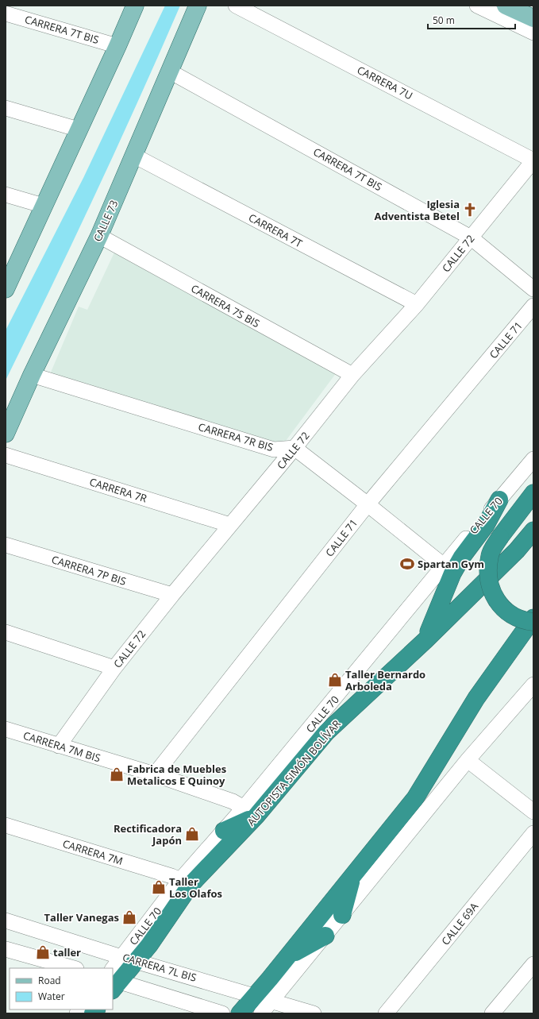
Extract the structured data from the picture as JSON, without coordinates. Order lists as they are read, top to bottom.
{
  "streets": {
    "highway": ["AUTOPISTA SIMÓN BOLÍVAR"],
    "main road": ["CALLE 73"],
    "street": [
      "CARRERA 7T BIS",
      "CARRERA 7U",
      "CARRERA 7T",
      "CALLE 72",
      "CARRERA 7S BIS",
      "CALLE 71",
      "CARRERA 7R BIS",
      "CARRERA 7R",
      "CALLE 70",
      "CARRERA 7P BIS",
      "CARRERA 7M BIS",
      "CARRERA 7M",
      "CALLE 69A",
      "CARRERA 7L BIS"
    ]
  },
  "crossings": [
    ["CARRERA 7T BIS", "CALLE 73"],
    ["CARRERA 7T BIS", "CALLE 72"],
    ["CARRERA 7U", "CALLE 72"],
    ["CALLE 73", "CARRERA 7T"],
    ["CALLE 73", "CARRERA 7S BIS"],
    ["CALLE 73", "CARRERA 7R BIS"],
    ["CARRERA 7T", "CALLE 72"],
    ["CALLE 72", "CARRERA 7S BIS"],
    ["CALLE 72", "CARRERA 7R BIS"],
    ["CALLE 72", "CARRERA 7R"],
    ["CALLE 72", "CARRERA 7P BIS"],
    ["CALLE 72", "CARRERA 7M BIS"],
    ["CALLE 71", "CARRERA 7M BIS"],
    ["CALLE 70", "CARRERA 7M BIS"],
    ["CALLE 70", "AUTOPISTA SIMÓN BOLÍVAR"],
    ["CARRERA 7M BIS", "AUTOPISTA SIMÓN BOLÍVAR"],
    ["AUTOPISTA SIMÓN BOLÍVAR", "CARRERA 7M"],
    ["AUTOPISTA SIMÓN BOLÍVAR", "CARRERA 7L BIS"]
  ],
  "places": {
    "church": ["Iglesia Adventista Betel"],
    "sports": ["Spartan Gym"],
    "shop": [
      "Taller Bernardo Arboleda",
      "Fabrica de Muebles Metalicos E Quinoy",
      "Rectificadora Japón",
      "Taller Los Olafos",
      "Taller Vanegas",
      "taller"
    ]
  },
  "legend": ["Road", "Water"],
  "scale_bar": "50 m"
}
